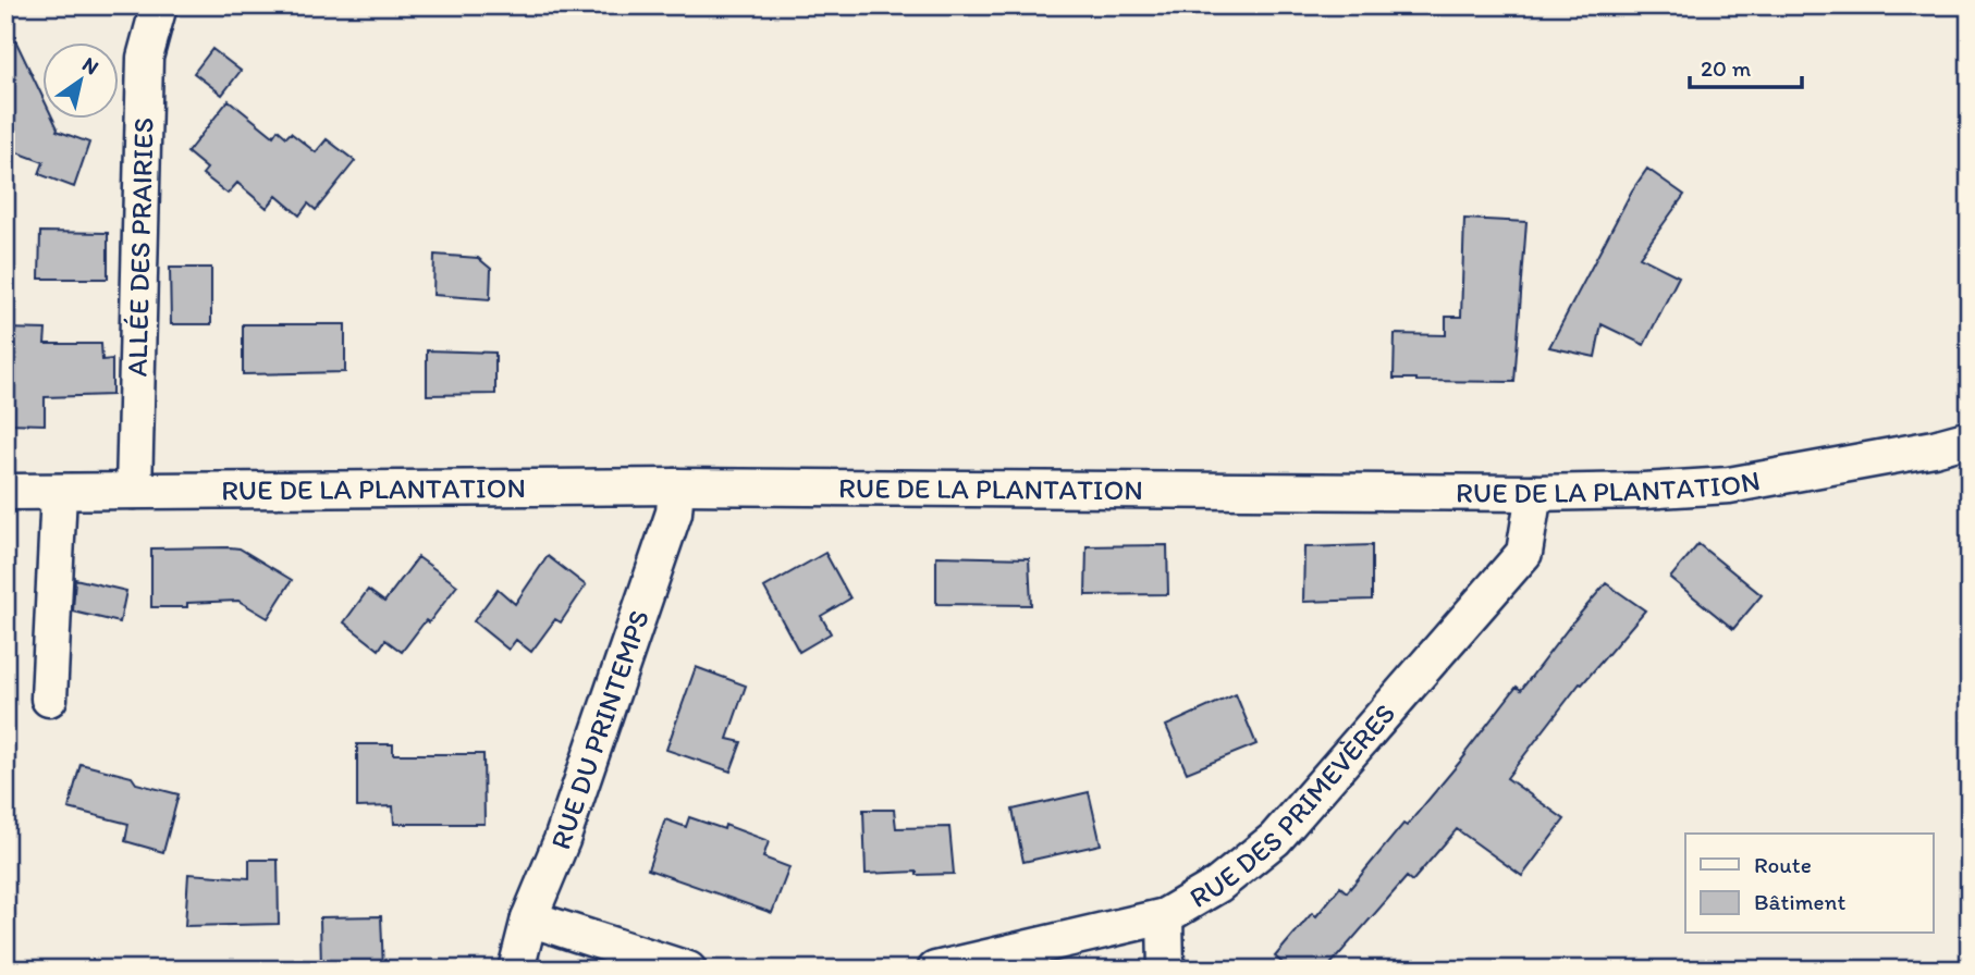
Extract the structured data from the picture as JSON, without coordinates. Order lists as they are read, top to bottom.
{
  "streets": {
    "street": [
      "ALLÉE DES PRAIRIES",
      "RUE DE LA PLANTATION",
      "RUE DU PRINTEMPS",
      "RUE DES PRIMEVÈRES"
    ]
  },
  "crossings": [
    ["ALLÉE DES PRAIRIES", "RUE DE LA PLANTATION"],
    ["RUE DE LA PLANTATION", "RUE DU PRINTEMPS"],
    ["RUE DE LA PLANTATION", "RUE DES PRIMEVÈRES"]
  ],
  "legend": ["Route", "Bâtiment"],
  "scale_bar": "20 m",
  "north": "top right"
}
